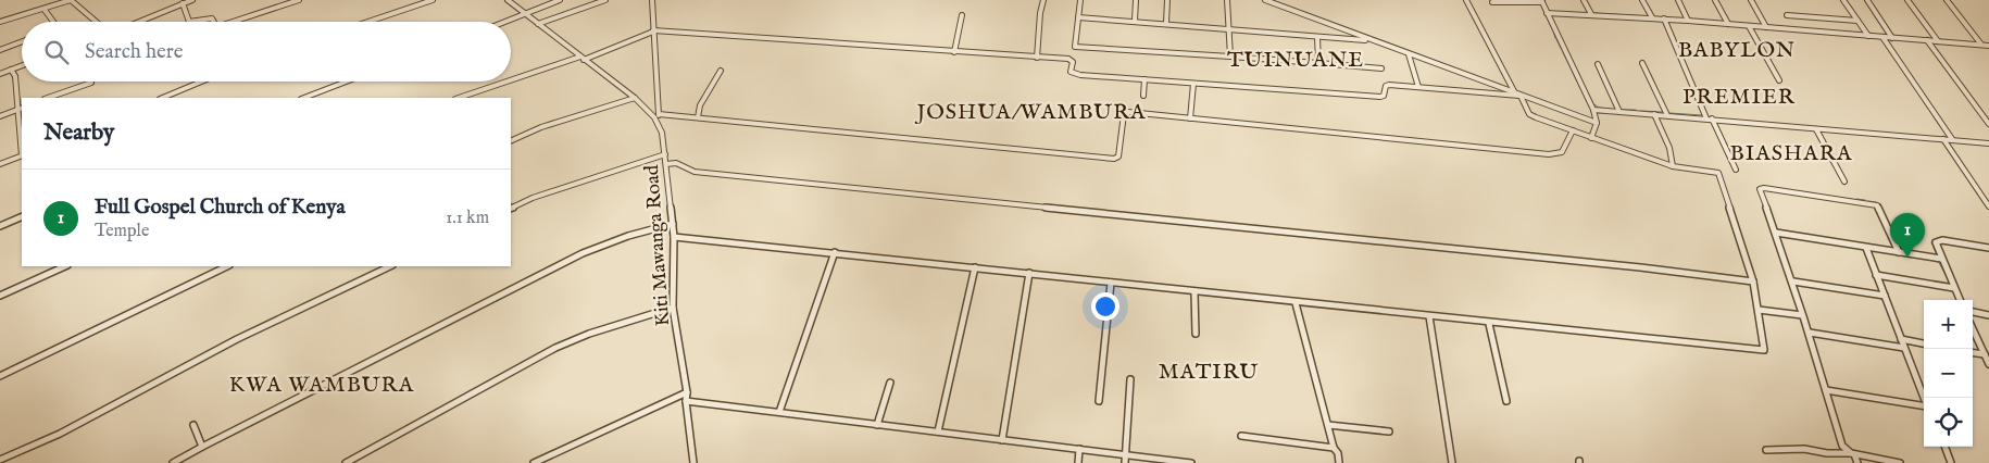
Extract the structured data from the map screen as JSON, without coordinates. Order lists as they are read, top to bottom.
{
  "streets": {
    "street": ["Kiti Mawanga Road"]
  },
  "districts": [
    "BABYLON",
    "TUINUANE",
    "PREMIER",
    "JOSHUA/WAMBURA",
    "BIASHARA",
    "MATIRU",
    "KWA WAMBURA"
  ],
  "page": {
    "search": "Search here",
    "heading": "Nearby",
    "list": [
      {
        "mark": "1",
        "name": "Full Gospel Church of Kenya",
        "note": "Temple",
        "value": "1.1 km"
      }
    ],
    "pins": "1",
    "map_buttons": ["+", "−"]
  }
}
